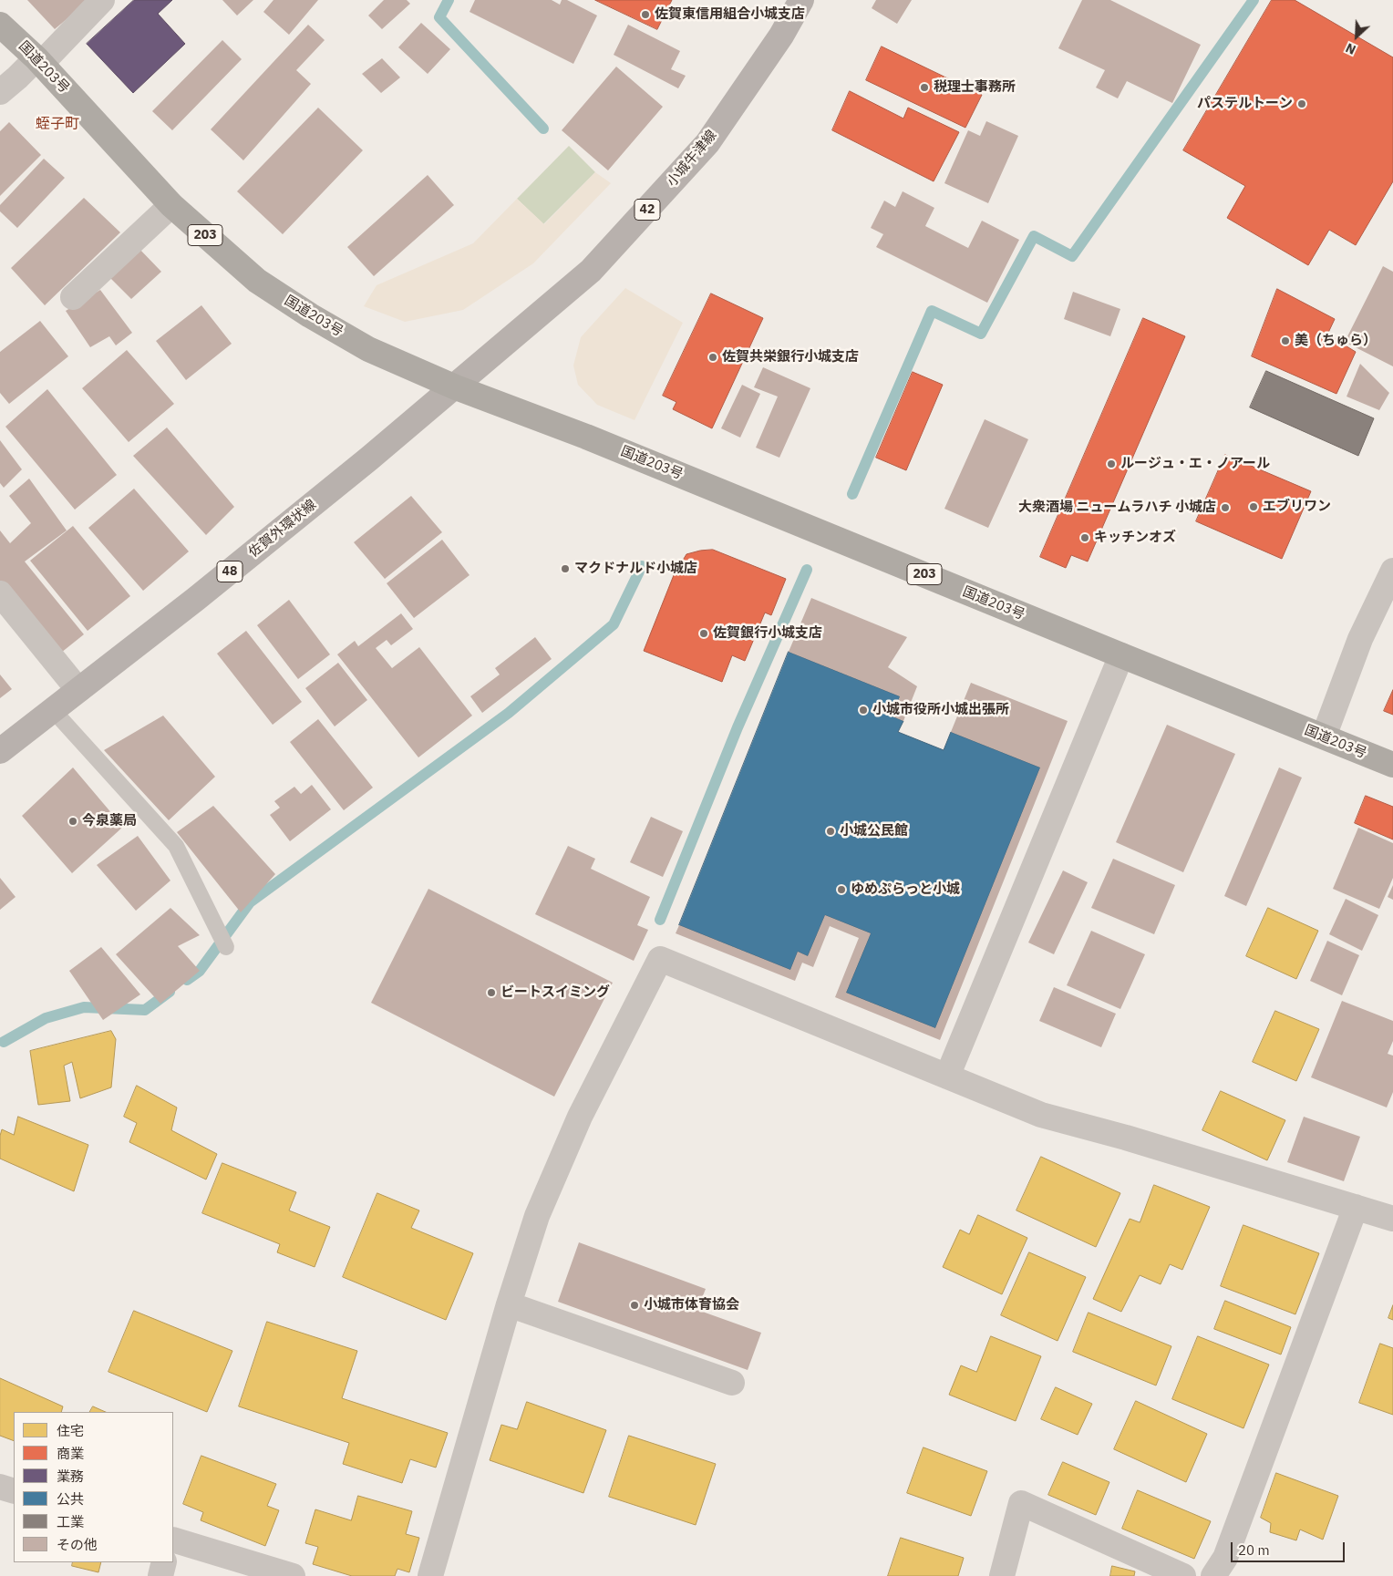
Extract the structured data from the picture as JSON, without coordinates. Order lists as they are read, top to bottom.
{
  "streets": {
    "highway": ["国道203号", "203"],
    "main road": [
      "小城牛津線",
      "42",
      "佐賀外環状線",
      "48"
    ]
  },
  "crossings": [
    ["国道203号", "小城牛津線"],
    ["国道203号", "佐賀外環状線"],
    ["小城牛津線", "佐賀外環状線"]
  ],
  "districts": ["蛭子町"],
  "places": [
    "佐賀東信用組合小城支店",
    "税理士事務所",
    "パステルトーン",
    "美（ちゅら）",
    "佐賀共栄銀行小城支店",
    "ルージュ・エ・ノアール",
    "エブリワン",
    "大衆酒場 ニュームラハチ 小城店",
    "キッチンオズ",
    "マクドナルド小城店",
    "佐賀銀行小城支店",
    "小城市役所小城出張所",
    "今泉薬局",
    "小城公民館",
    "ゆめぷらっと小城",
    "ビートスイミング",
    "小城市体育協会"
  ],
  "legend": [
    "住宅",
    "商業",
    "業務",
    "公共",
    "工業",
    "その他"
  ],
  "scale_bar": "20 m",
  "north": "bottom left"
}
